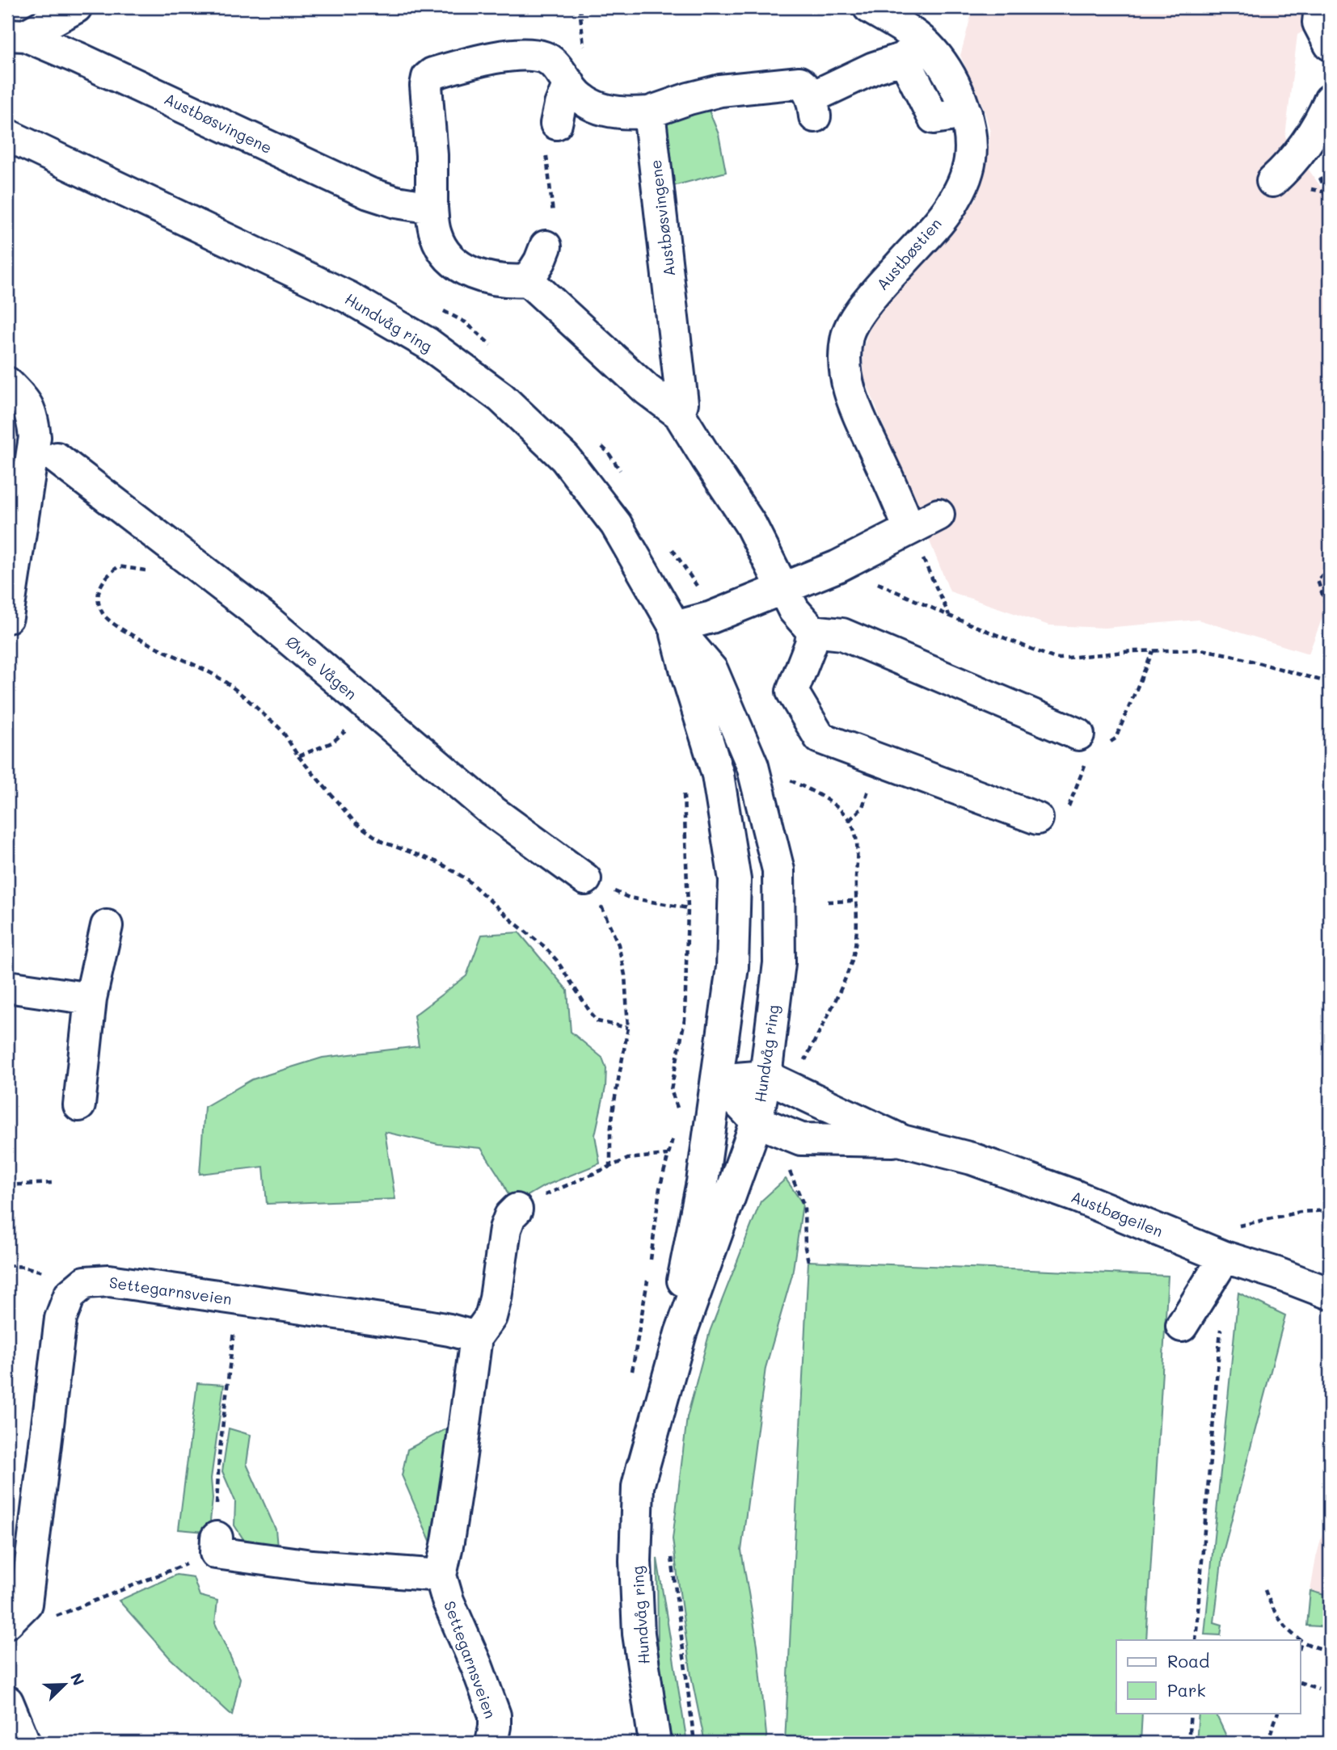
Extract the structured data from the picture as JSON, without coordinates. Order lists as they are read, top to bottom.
{
  "streets": {
    "street": [
      "Austbøsvingene",
      "Austbøstien",
      "Hundvåg ring",
      "Øvre Vågen",
      "Austbøgeilen",
      "Settegarnsveien"
    ]
  },
  "crossings": [
    ["Hundvåg ring", "Austbøgeilen"]
  ],
  "legend": ["Road", "Park"],
  "north": "top right"
}
